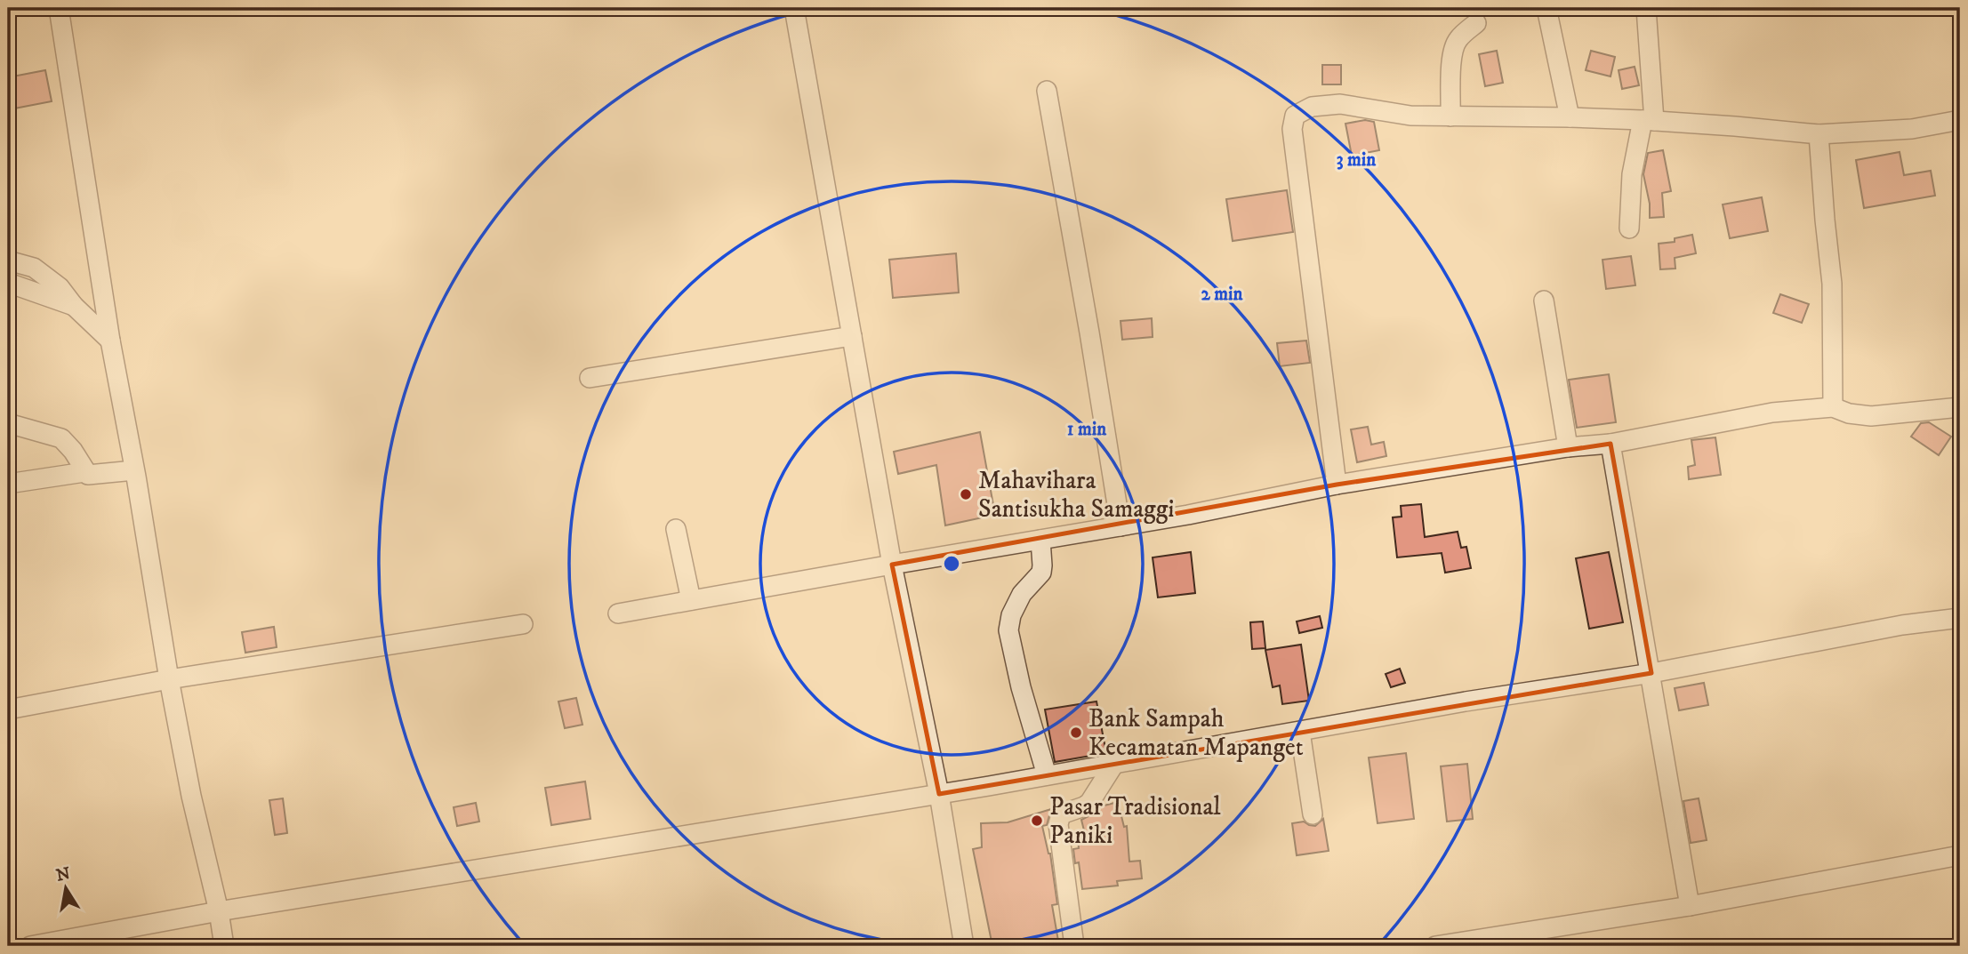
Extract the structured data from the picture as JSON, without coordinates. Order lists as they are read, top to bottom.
{
  "places": ["Mahavihara Santisukha Samaggi", "Bank Sampah Kecamatan Mapanget", "Pasar Tradisional Paniki"],
  "north": "top",
  "rings": ["3 min", "2 min", "1 min"]
}
